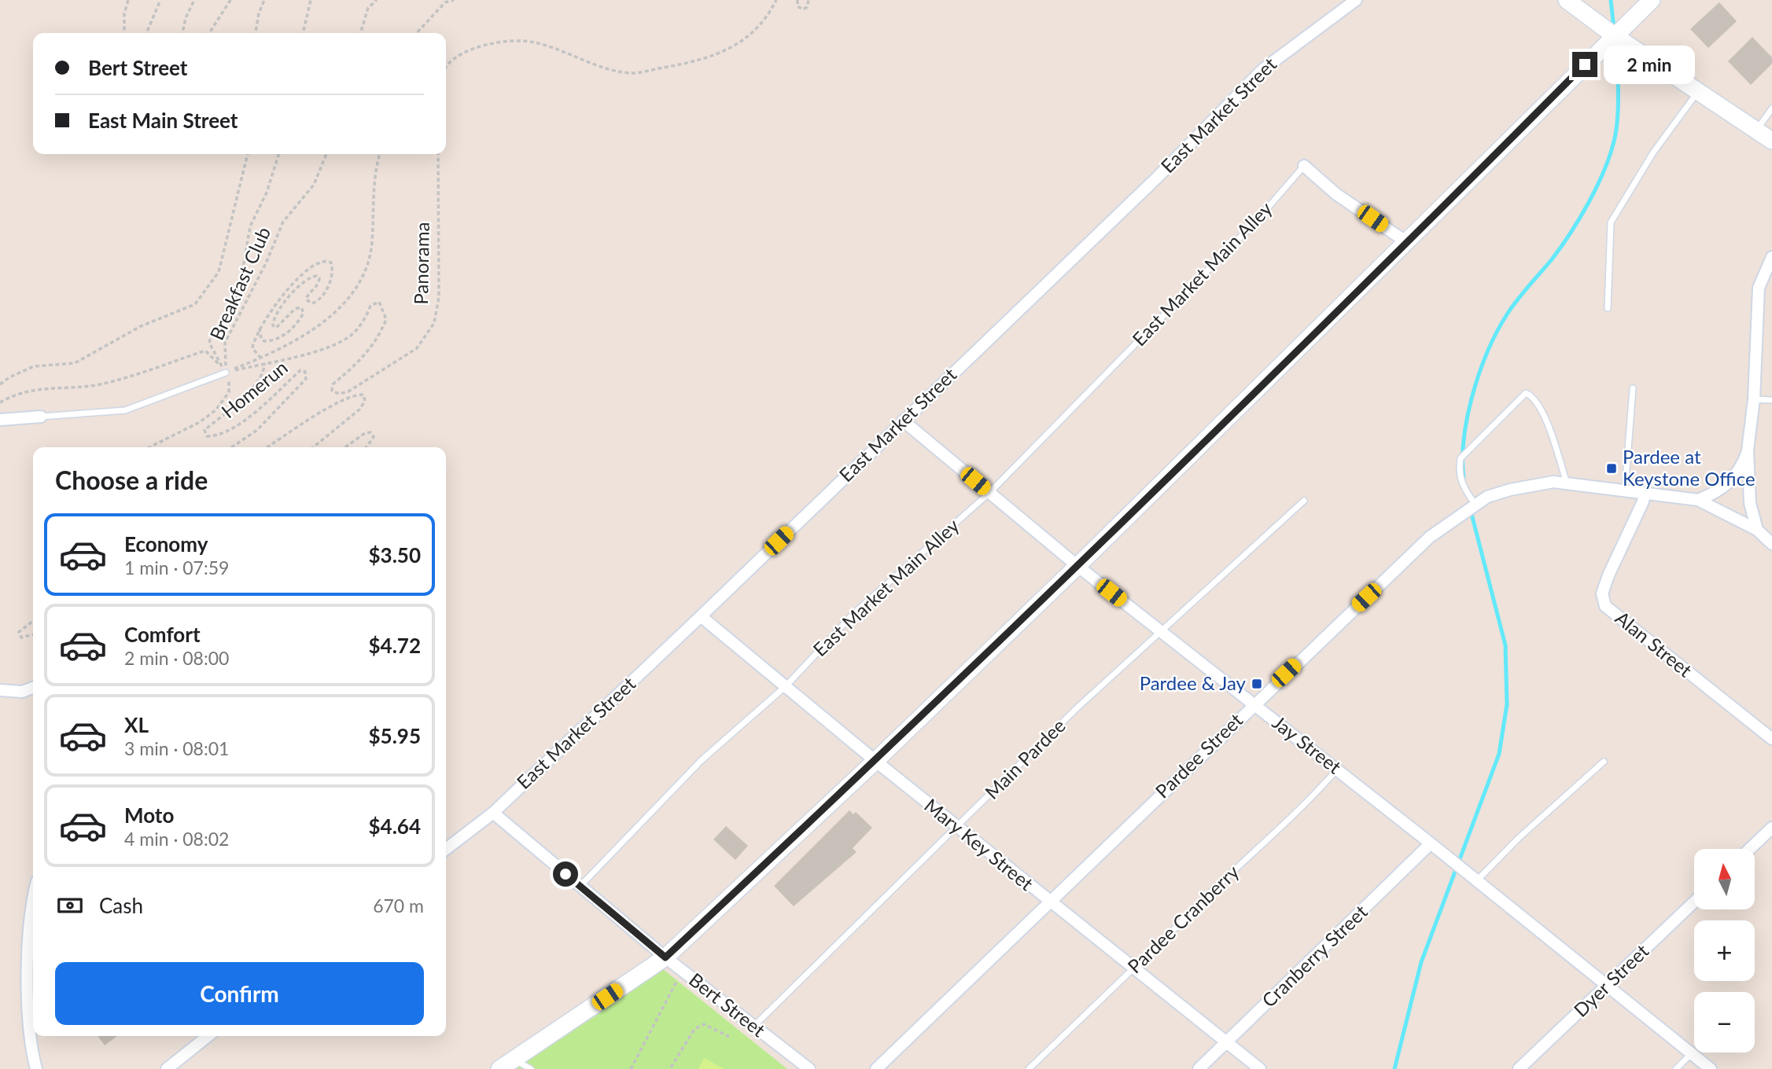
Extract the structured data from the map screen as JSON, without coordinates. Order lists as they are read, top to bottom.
{
  "streets": {
    "street": [
      "East Market Street",
      "Alan Street",
      "Jay Street",
      "Pardee Street",
      "Mary Key Street",
      "Cranberry Street",
      "Dyer Street",
      "Bert Street"
    ],
    "lane": ["East Market Main Alley", "Main Pardee", "Pardee Cranberry"],
    "path": ["Panorama", "Breakfast Club", "Homerun"]
  },
  "crossings": [
    ["East Market Street", "Jay Street"],
    ["East Market Street", "Mary Key Street"],
    ["East Market Street", "Bert Street"],
    ["Panorama", "Breakfast Club"],
    ["Panorama", "Homerun"],
    ["East Market Main Alley", "Jay Street"],
    ["East Market Main Alley", "Mary Key Street"],
    ["East Market Main Alley", "Bert Street"],
    ["Alan Street", "Pardee Street"],
    ["Jay Street", "Pardee Street"],
    ["Jay Street", "Main Pardee"],
    ["Jay Street", "Pardee Cranberry"],
    ["Jay Street", "Cranberry Street"],
    ["Jay Street", "Dyer Street"],
    ["Pardee Street", "Mary Key Street"],
    ["Main Pardee", "Mary Key Street"],
    ["Main Pardee", "Bert Street"],
    ["Mary Key Street", "Pardee Cranberry"],
    ["Mary Key Street", "Cranberry Street"]
  ],
  "places": {
    "transit": ["Pardee at Keystone Office", "Pardee & Jay"]
  },
  "north": "top",
  "page": {
    "banner": ["Bert Street", "East Main Street"],
    "bubble": "2 min",
    "heading": "Choose a ride",
    "list": [
      {
        "name": "Economy",
        "note": "1 min · 07:59",
        "value": "$3.50"
      },
      {
        "name": "Comfort",
        "note": "2 min · 08:00",
        "value": "$4.72"
      },
      {
        "name": "XL",
        "note": "3 min · 08:01",
        "value": "$5.95"
      },
      {
        "name": "Moto",
        "note": "4 min · 08:02",
        "value": "$4.64"
      }
    ],
    "map_buttons": ["+", "−"],
    "pay": ["Cash", "670 m"],
    "buttons": "Confirm"
  }
}
